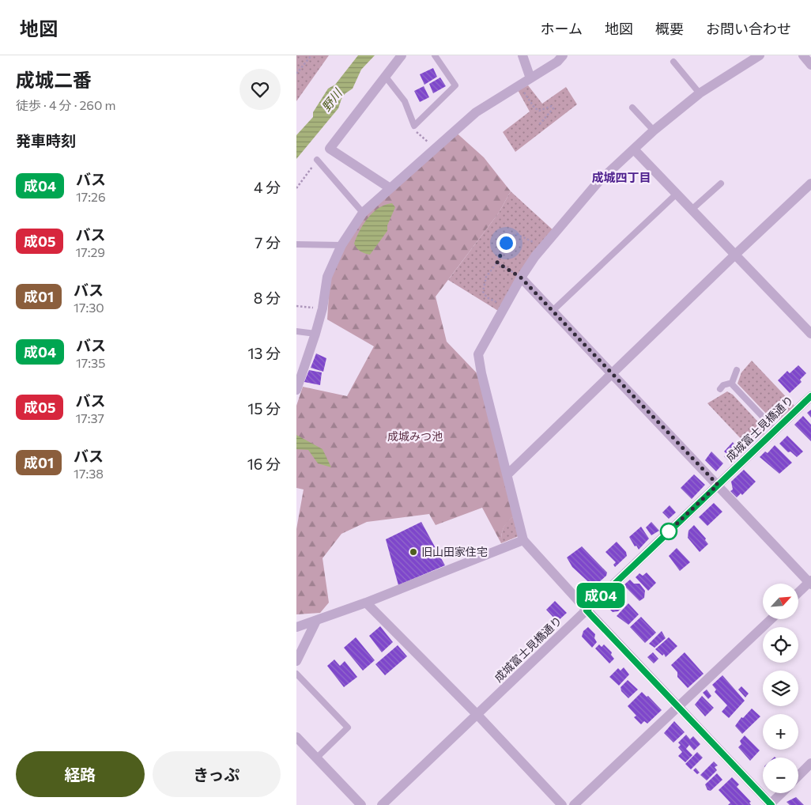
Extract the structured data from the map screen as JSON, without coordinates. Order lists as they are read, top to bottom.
{
  "streets": {
    "street": ["成城富士見橋通り"]
  },
  "districts": ["成城四丁目"],
  "water": ["野川"],
  "parks": ["成城みつ池"],
  "places": ["旧山田家住宅"],
  "lines": ["bus line 成04"],
  "north": "top right",
  "page": {
    "header": "地図",
    "nav": [
      "ホーム",
      "地図",
      "概要",
      "お問い合わせ"
    ],
    "heading": [
      ["成城二番", "徒歩 · 4 分 · 260 m"],
      "発車時刻"
    ],
    "on_map": "成04",
    "list": [
      {
        "mark": "成04",
        "name": "バス",
        "note": "17:26",
        "value": "4 分"
      },
      {
        "mark": "成05",
        "name": "バス",
        "note": "17:29",
        "value": "7 分"
      },
      {
        "mark": "成01",
        "name": "バス",
        "note": "17:30",
        "value": "8 分"
      },
      {
        "mark": "成04",
        "name": "バス",
        "note": "17:35",
        "value": "13 分"
      },
      {
        "mark": "成05",
        "name": "バス",
        "note": "17:37",
        "value": "15 分"
      },
      {
        "mark": "成01",
        "name": "バス",
        "note": "17:38",
        "value": "16 分"
      }
    ],
    "map_buttons": ["+", "−"],
    "buttons": ["経路", "きっぷ"]
  }
}
